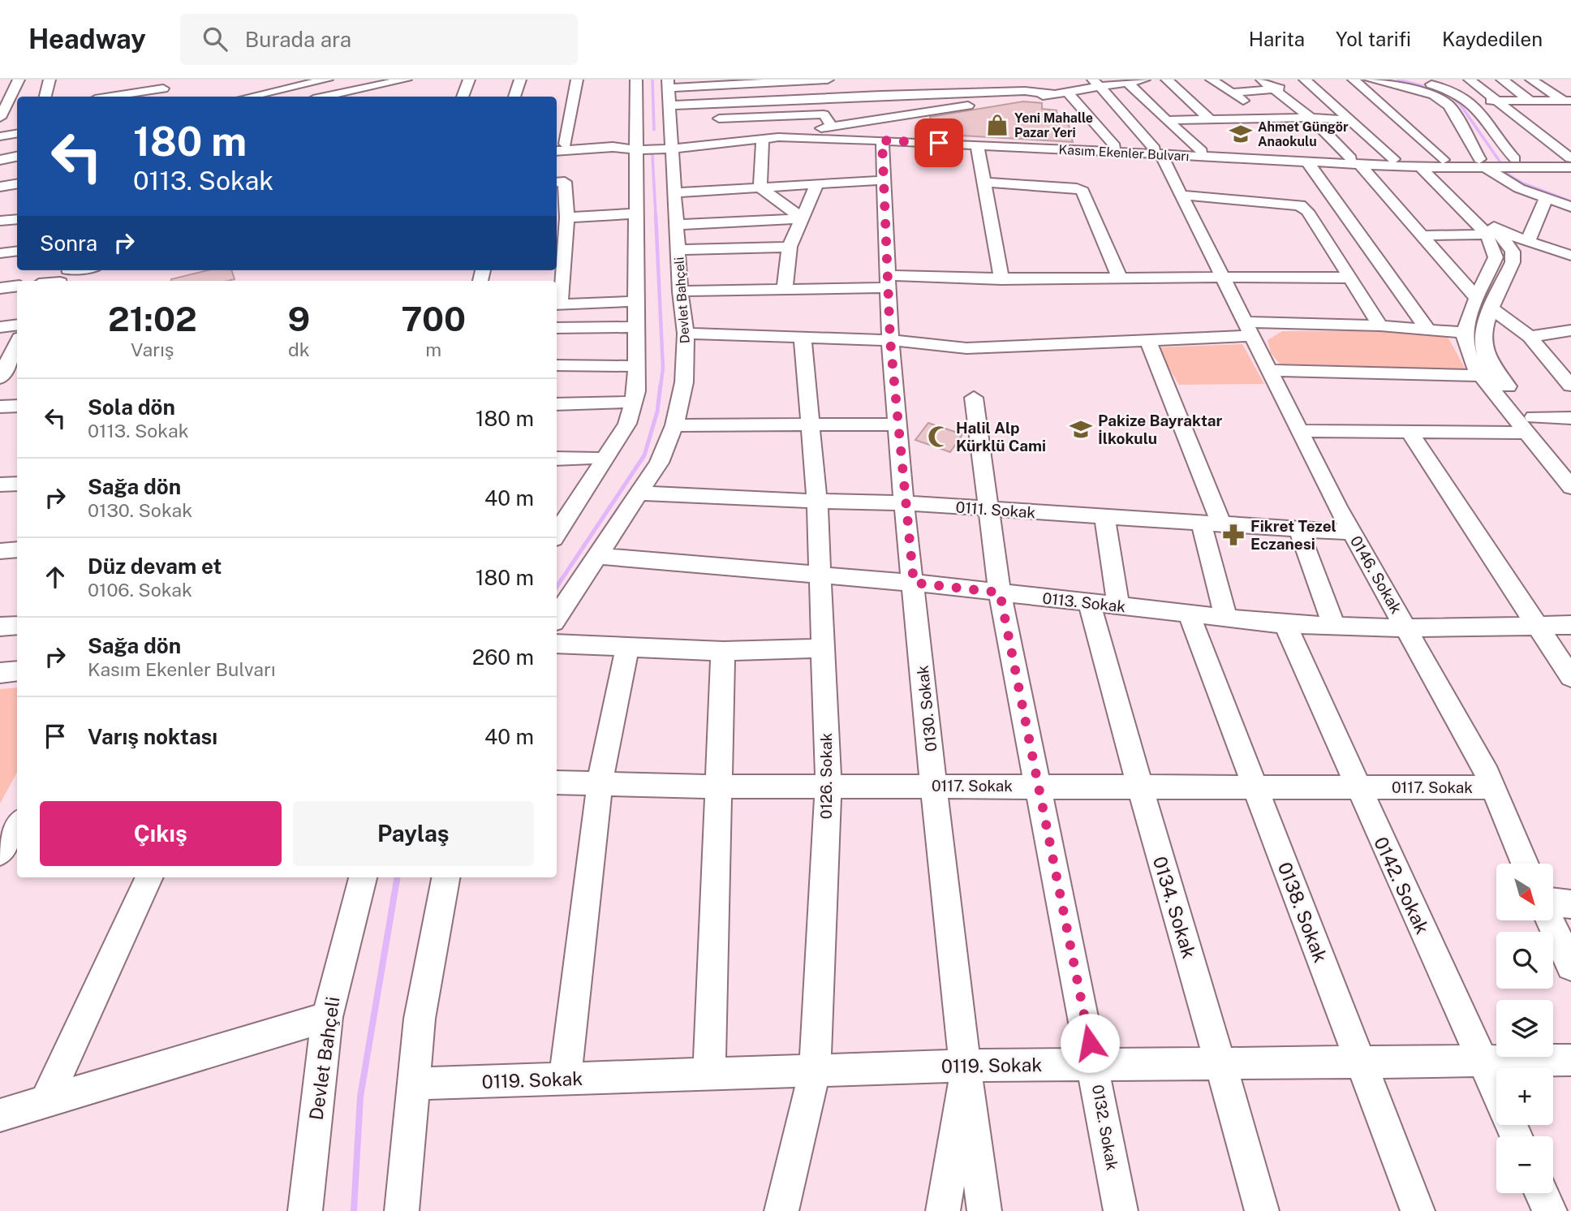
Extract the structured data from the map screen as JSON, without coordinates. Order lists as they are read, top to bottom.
{
  "streets": {
    "street": [
      "Kasım Ekenler Bulvarı",
      "Devlet Bahçeli",
      "0111. Sokak",
      "0146. Sokak",
      "0113. Sokak",
      "0130. Sokak",
      "0126. Sokak",
      "0117. Sokak",
      "0142. Sokak",
      "0134. Sokak",
      "0138. Sokak",
      "0119. Sokak",
      "0132. Sokak"
    ]
  },
  "crossings": [
    ["Kasım Ekenler Bulvarı", "Devlet Bahçeli"],
    ["Kasım Ekenler Bulvarı", "0146. Sokak"],
    ["Kasım Ekenler Bulvarı", "0130. Sokak"],
    ["Devlet Bahçeli", "0111. Sokak"],
    ["Devlet Bahçeli", "0113. Sokak"],
    ["0111. Sokak", "0146. Sokak"],
    ["0111. Sokak", "0130. Sokak"],
    ["0111. Sokak", "0126. Sokak"],
    ["0111. Sokak", "0132. Sokak"],
    ["0146. Sokak", "0113. Sokak"],
    ["0146. Sokak", "0117. Sokak"],
    ["0113. Sokak", "0130. Sokak"],
    ["0113. Sokak", "0126. Sokak"],
    ["0113. Sokak", "0142. Sokak"],
    ["0113. Sokak", "0134. Sokak"],
    ["0113. Sokak", "0138. Sokak"],
    ["0113. Sokak", "0132. Sokak"],
    ["0130. Sokak", "0117. Sokak"],
    ["0130. Sokak", "0119. Sokak"],
    ["0126. Sokak", "0117. Sokak"],
    ["0126. Sokak", "0119. Sokak"],
    ["0117. Sokak", "0142. Sokak"],
    ["0117. Sokak", "0134. Sokak"],
    ["0117. Sokak", "0138. Sokak"],
    ["0117. Sokak", "0132. Sokak"],
    ["0142. Sokak", "0119. Sokak"],
    ["0134. Sokak", "0119. Sokak"],
    ["0138. Sokak", "0119. Sokak"],
    ["0119. Sokak", "0132. Sokak"]
  ],
  "places": {
    "shop": ["Yeni Mahalle Pazar Yeri"],
    "school or university": ["Ahmet Güngör Anaokulu", "Pakize Bayraktar İlkokulu"],
    "mosque": ["Halil Alp Kürklü Cami"],
    "pharmacy": ["Fikret Tezel Eczanesi"]
  },
  "north": "bottom right",
  "page": {
    "header": "Headway",
    "search": "Burada ara",
    "nav": ["Harita", "Yol tarifi", "Kaydedilen"],
    "turn": ["180 m", "0113. Sokak"],
    "then": "Sonra",
    "eta": [
      "21:02",
      "Varış",
      "9",
      "dk",
      "700",
      "m"
    ],
    "list": [
      {
        "name": "Sola dön",
        "note": "0113. Sokak",
        "value": "180 m"
      },
      {
        "name": "Sağa dön",
        "note": "0130. Sokak",
        "value": "40 m"
      },
      {
        "name": "Düz devam et",
        "note": "0106. Sokak",
        "value": "180 m"
      },
      {
        "name": "Sağa dön",
        "note": "Kasım Ekenler Bulvarı",
        "value": "260 m"
      },
      {
        "name": "Varış noktası",
        "value": "40 m"
      }
    ],
    "buttons": ["Çıkış", "Paylaş"],
    "map_buttons": ["+", "−"]
  }
}
